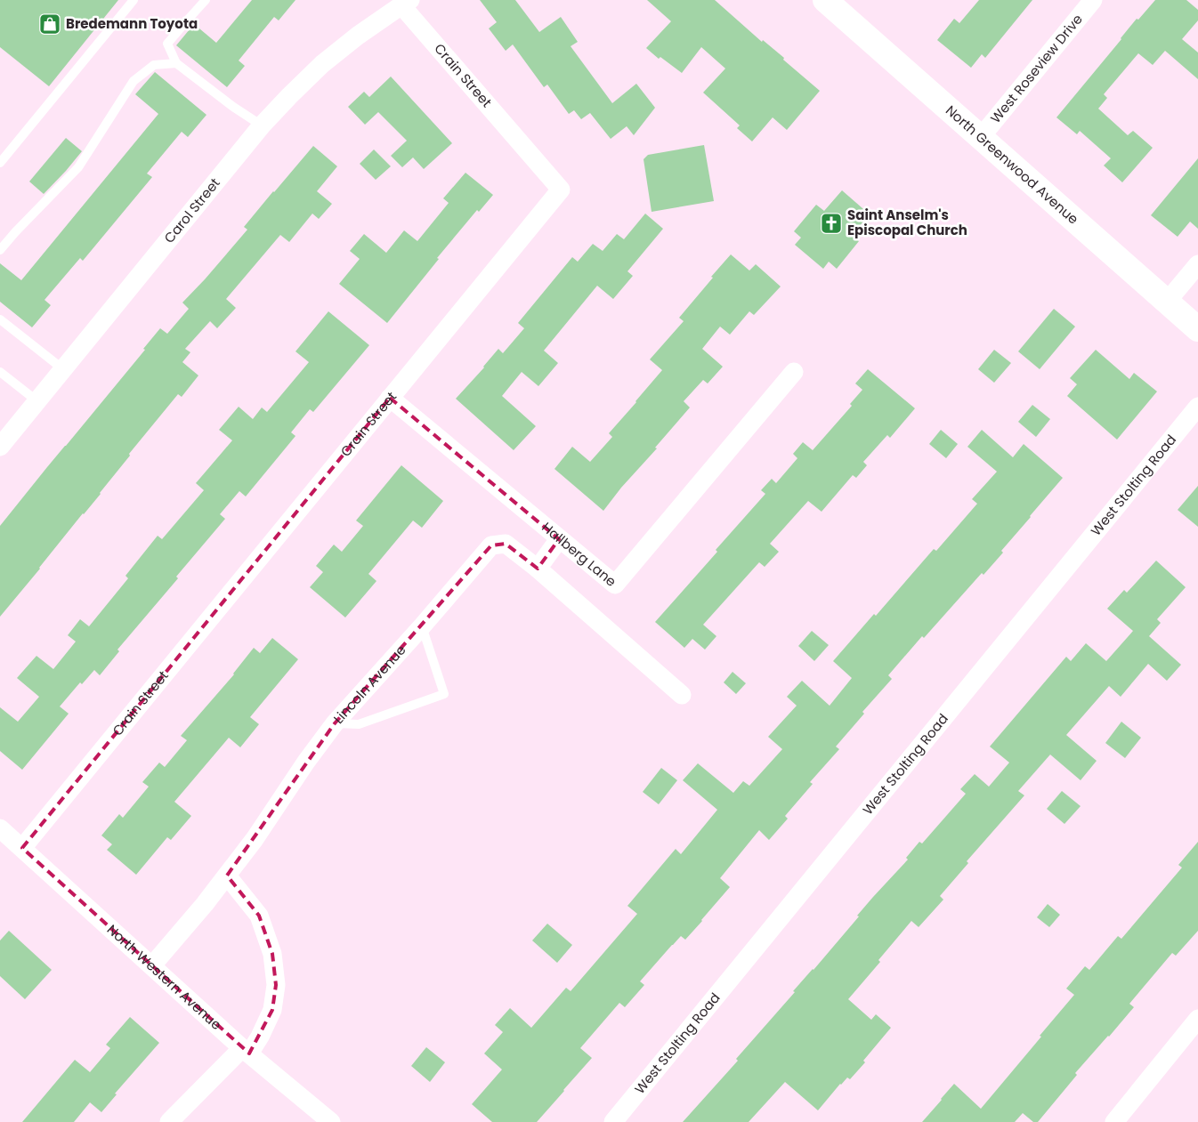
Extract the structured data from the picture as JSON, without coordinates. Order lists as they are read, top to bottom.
{
  "streets": {
    "main road": ["North Greenwood Avenue"],
    "street": [
      "West Roseview Drive",
      "Crain Street",
      "Carol Street",
      "West Stolting Road",
      "Hallberg Lane",
      "Lincoln Avenue",
      "North Western Avenue"
    ]
  },
  "crossings": [
    ["West Roseview Drive", "North Greenwood Avenue"],
    ["Crain Street", "Carol Street"],
    ["Crain Street", "Hallberg Lane"],
    ["Crain Street", "North Western Avenue"],
    ["Lincoln Avenue", "North Western Avenue"]
  ],
  "places": {
    "shop": ["Bredemann Toyota"],
    "church": ["Saint Anselm's Episcopal Church"]
  }
}
